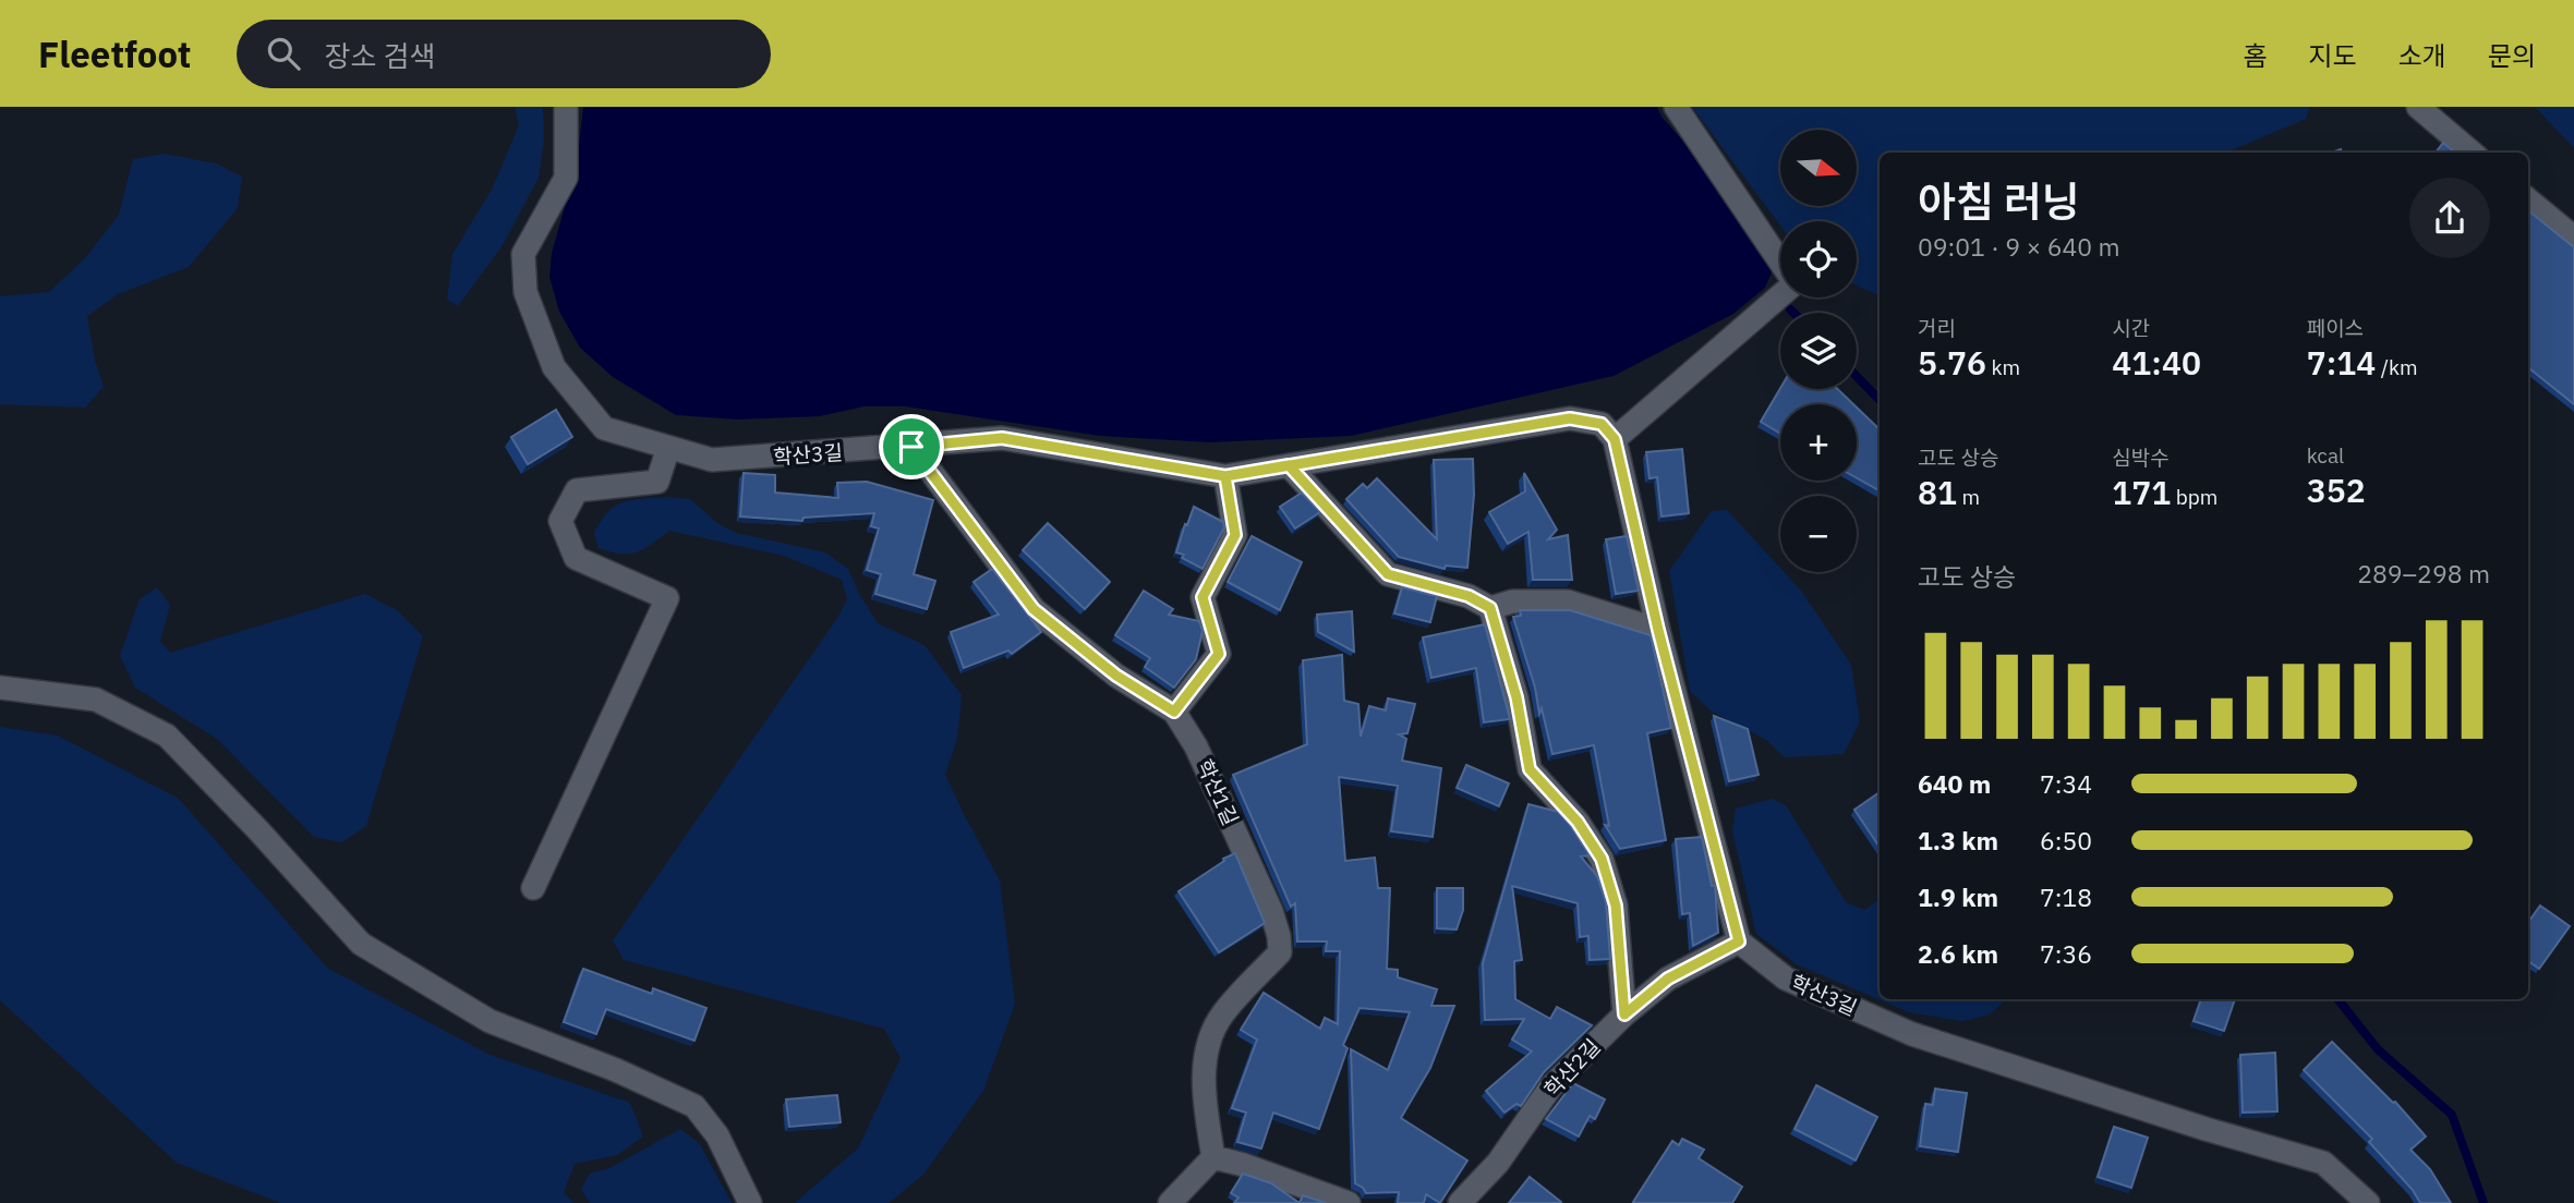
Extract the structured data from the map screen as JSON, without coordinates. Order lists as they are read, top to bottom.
{
  "streets": {
    "street": ["학산3길", "학산1길", "학산2길"]
  },
  "crossings": [
    ["학산3길", "학산1길"],
    ["학산3길", "학산2길"]
  ],
  "north": "right",
  "page": {
    "header": "Fleetfoot",
    "search": "장소 검색",
    "nav": [
      "홈",
      "지도",
      "소개",
      "문의"
    ],
    "map_buttons": ["+", "−"],
    "heading": ["아침 러닝", "09:01 · 9 × 640 m"],
    "stats": [
      ["거리", "5.76 km"],
      ["시간", "41:40"],
      ["페이스", "7:14 /km"],
      ["고도 상승", "81 m"],
      ["심박수", "171 bpm"],
      ["kcal", "352"]
    ],
    "chart": ["고도 상승", "289–298 m"],
    "list": [
      {
        "name": "640 m",
        "note": "7:34"
      },
      {
        "name": "1.3 km",
        "note": "6:50"
      },
      {
        "name": "1.9 km",
        "note": "7:18"
      },
      {
        "name": "2.6 km",
        "note": "7:36"
      }
    ]
  }
}
